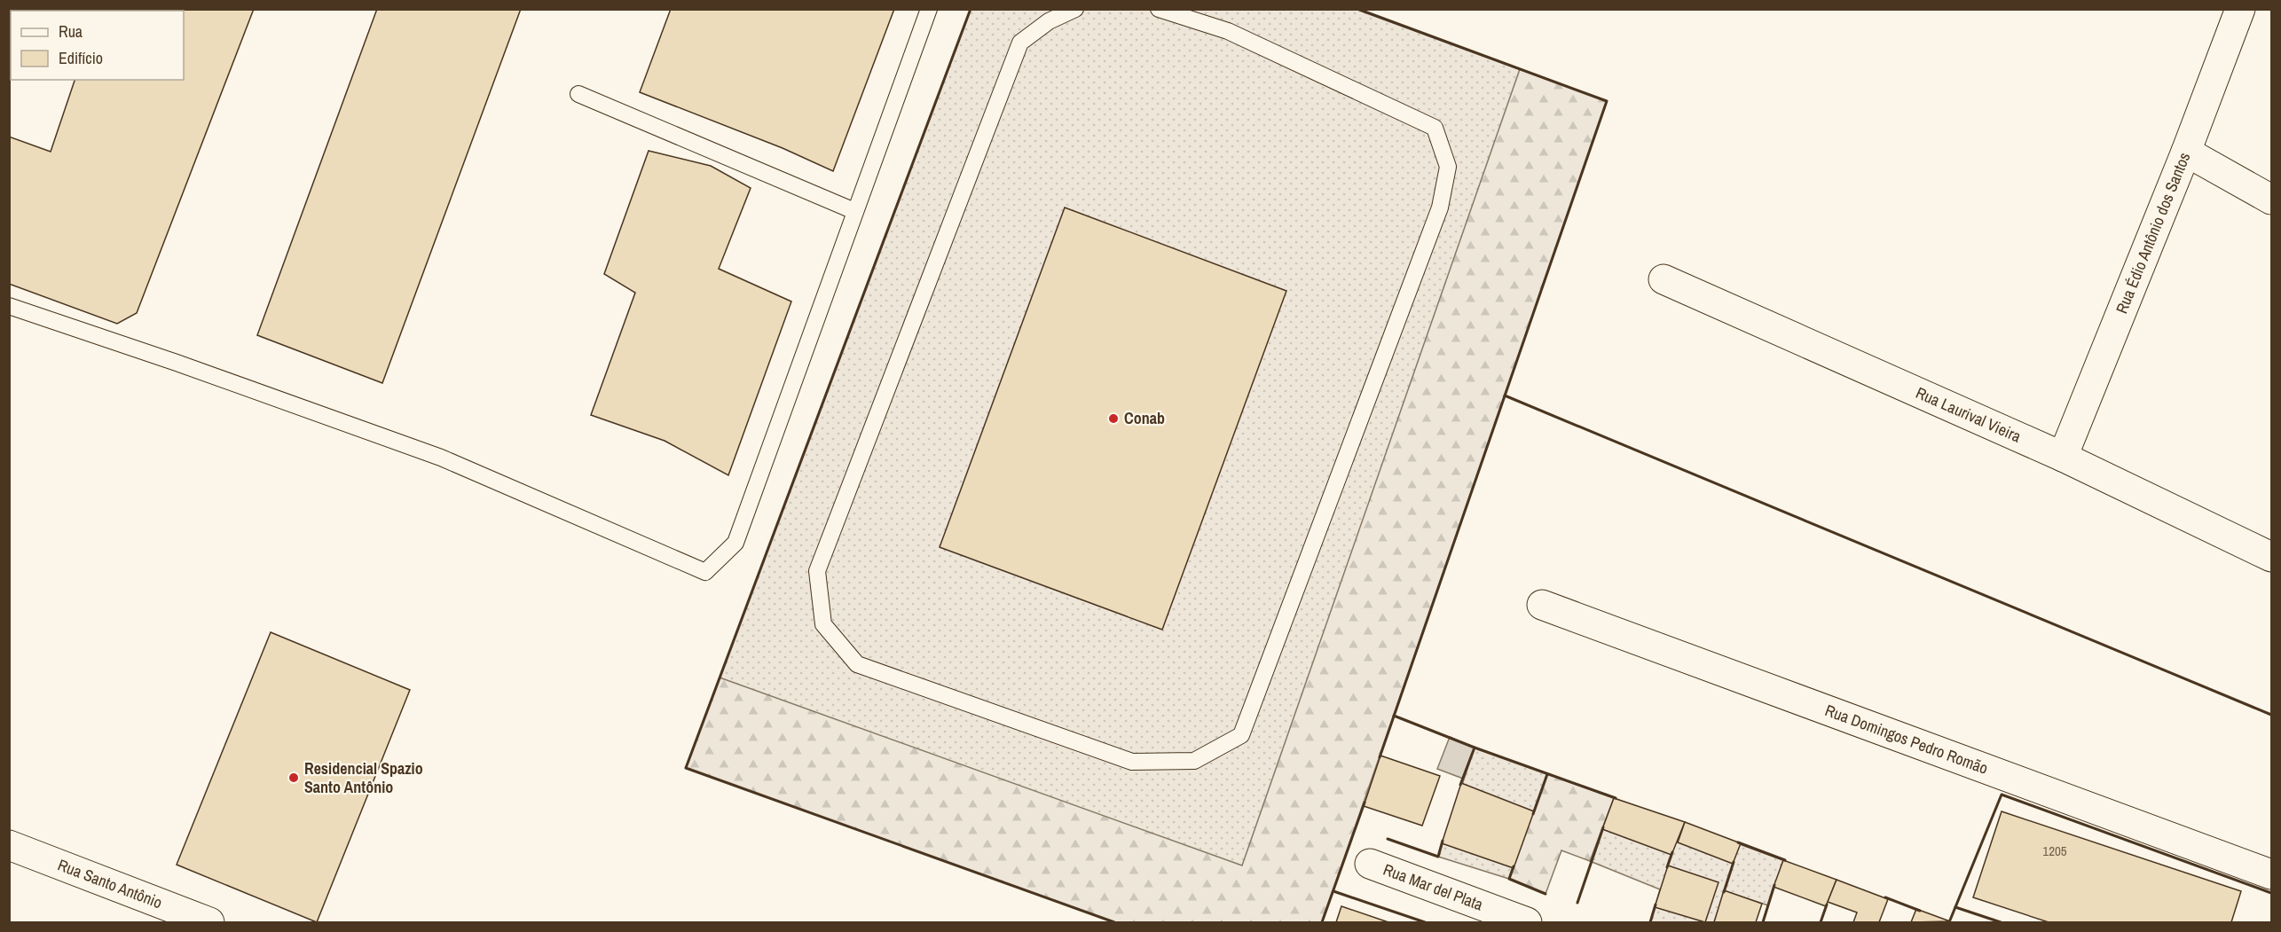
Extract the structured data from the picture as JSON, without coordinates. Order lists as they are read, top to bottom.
{
  "streets": {
    "street": [
      "Rua Édio Antônio dos Santos",
      "Rua Laurival Vieira",
      "Rua Domingos Pedro Romão",
      "Rua Santo Antônio",
      "Rua Mar del Plata"
    ]
  },
  "crossings": [
    ["Rua Édio Antônio dos Santos", "Rua Laurival Vieira"]
  ],
  "places": ["Conab", "Residencial Spazio Santo Antônio"],
  "house_numbers": ["1205"],
  "legend": ["Rua", "Edifício"]
}
